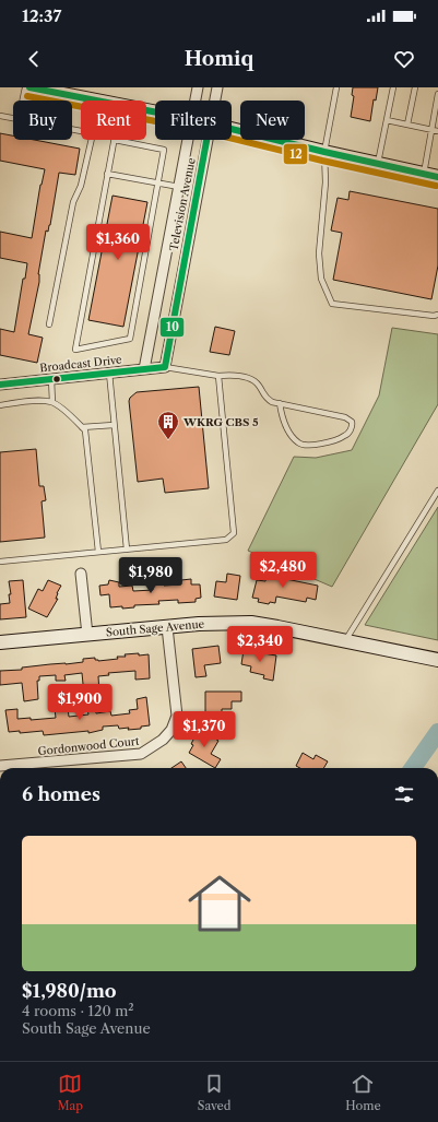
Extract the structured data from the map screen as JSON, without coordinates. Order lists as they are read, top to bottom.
{
  "streets": {
    "street": [
      "Television Avenue",
      "Broadcast Drive",
      "South Sage Avenue",
      "Gordonwood Court"
    ]
  },
  "crossings": [
    ["Television Avenue", "Broadcast Drive"],
    ["South Sage Avenue", "Gordonwood Court"]
  ],
  "places": {
    "building": ["WKRG CBS 5"]
  },
  "lines": ["transit line 10", "transit line 12"],
  "page": {
    "status": "12:37",
    "header": "Homiq",
    "chip": [
      "Buy",
      "Rent",
      "Filters",
      "New"
    ],
    "price": [
      "$1,360",
      "$2,480",
      "$1,980",
      "$2,340",
      "$1,900",
      "$1,370"
    ],
    "heading": "6 homes",
    "list": [
      {
        "name": "$1,980/mo",
        "note": "4 rooms · 120 m² · South Sage Avenue"
      }
    ],
    "tabs": ["Map", "Saved", "Home"]
  }
}
